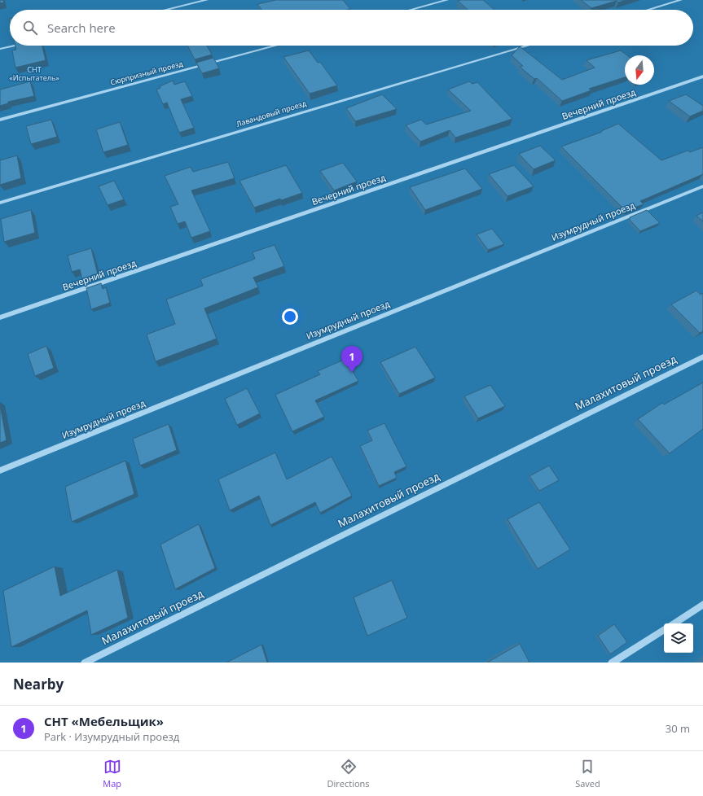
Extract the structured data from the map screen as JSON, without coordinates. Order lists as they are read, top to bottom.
{
  "streets": {
    "street": [
      "Сюрпризный проезд",
      "Вечерний проезд",
      "Лавандовый проезд",
      "Изумрудный проезд",
      "Малахитовый проезд"
    ]
  },
  "parks": ["СНТ «Испытатель»"],
  "north": "bottom",
  "page": {
    "search": "Search here",
    "pins": "1",
    "heading": "Nearby",
    "list": [
      {
        "mark": "1",
        "name": "СНТ «Мебельщик»",
        "note": "Park · Изумрудный проезд",
        "value": "30 m"
      }
    ],
    "nav": ["Map", "Directions", "Saved"]
  }
}
